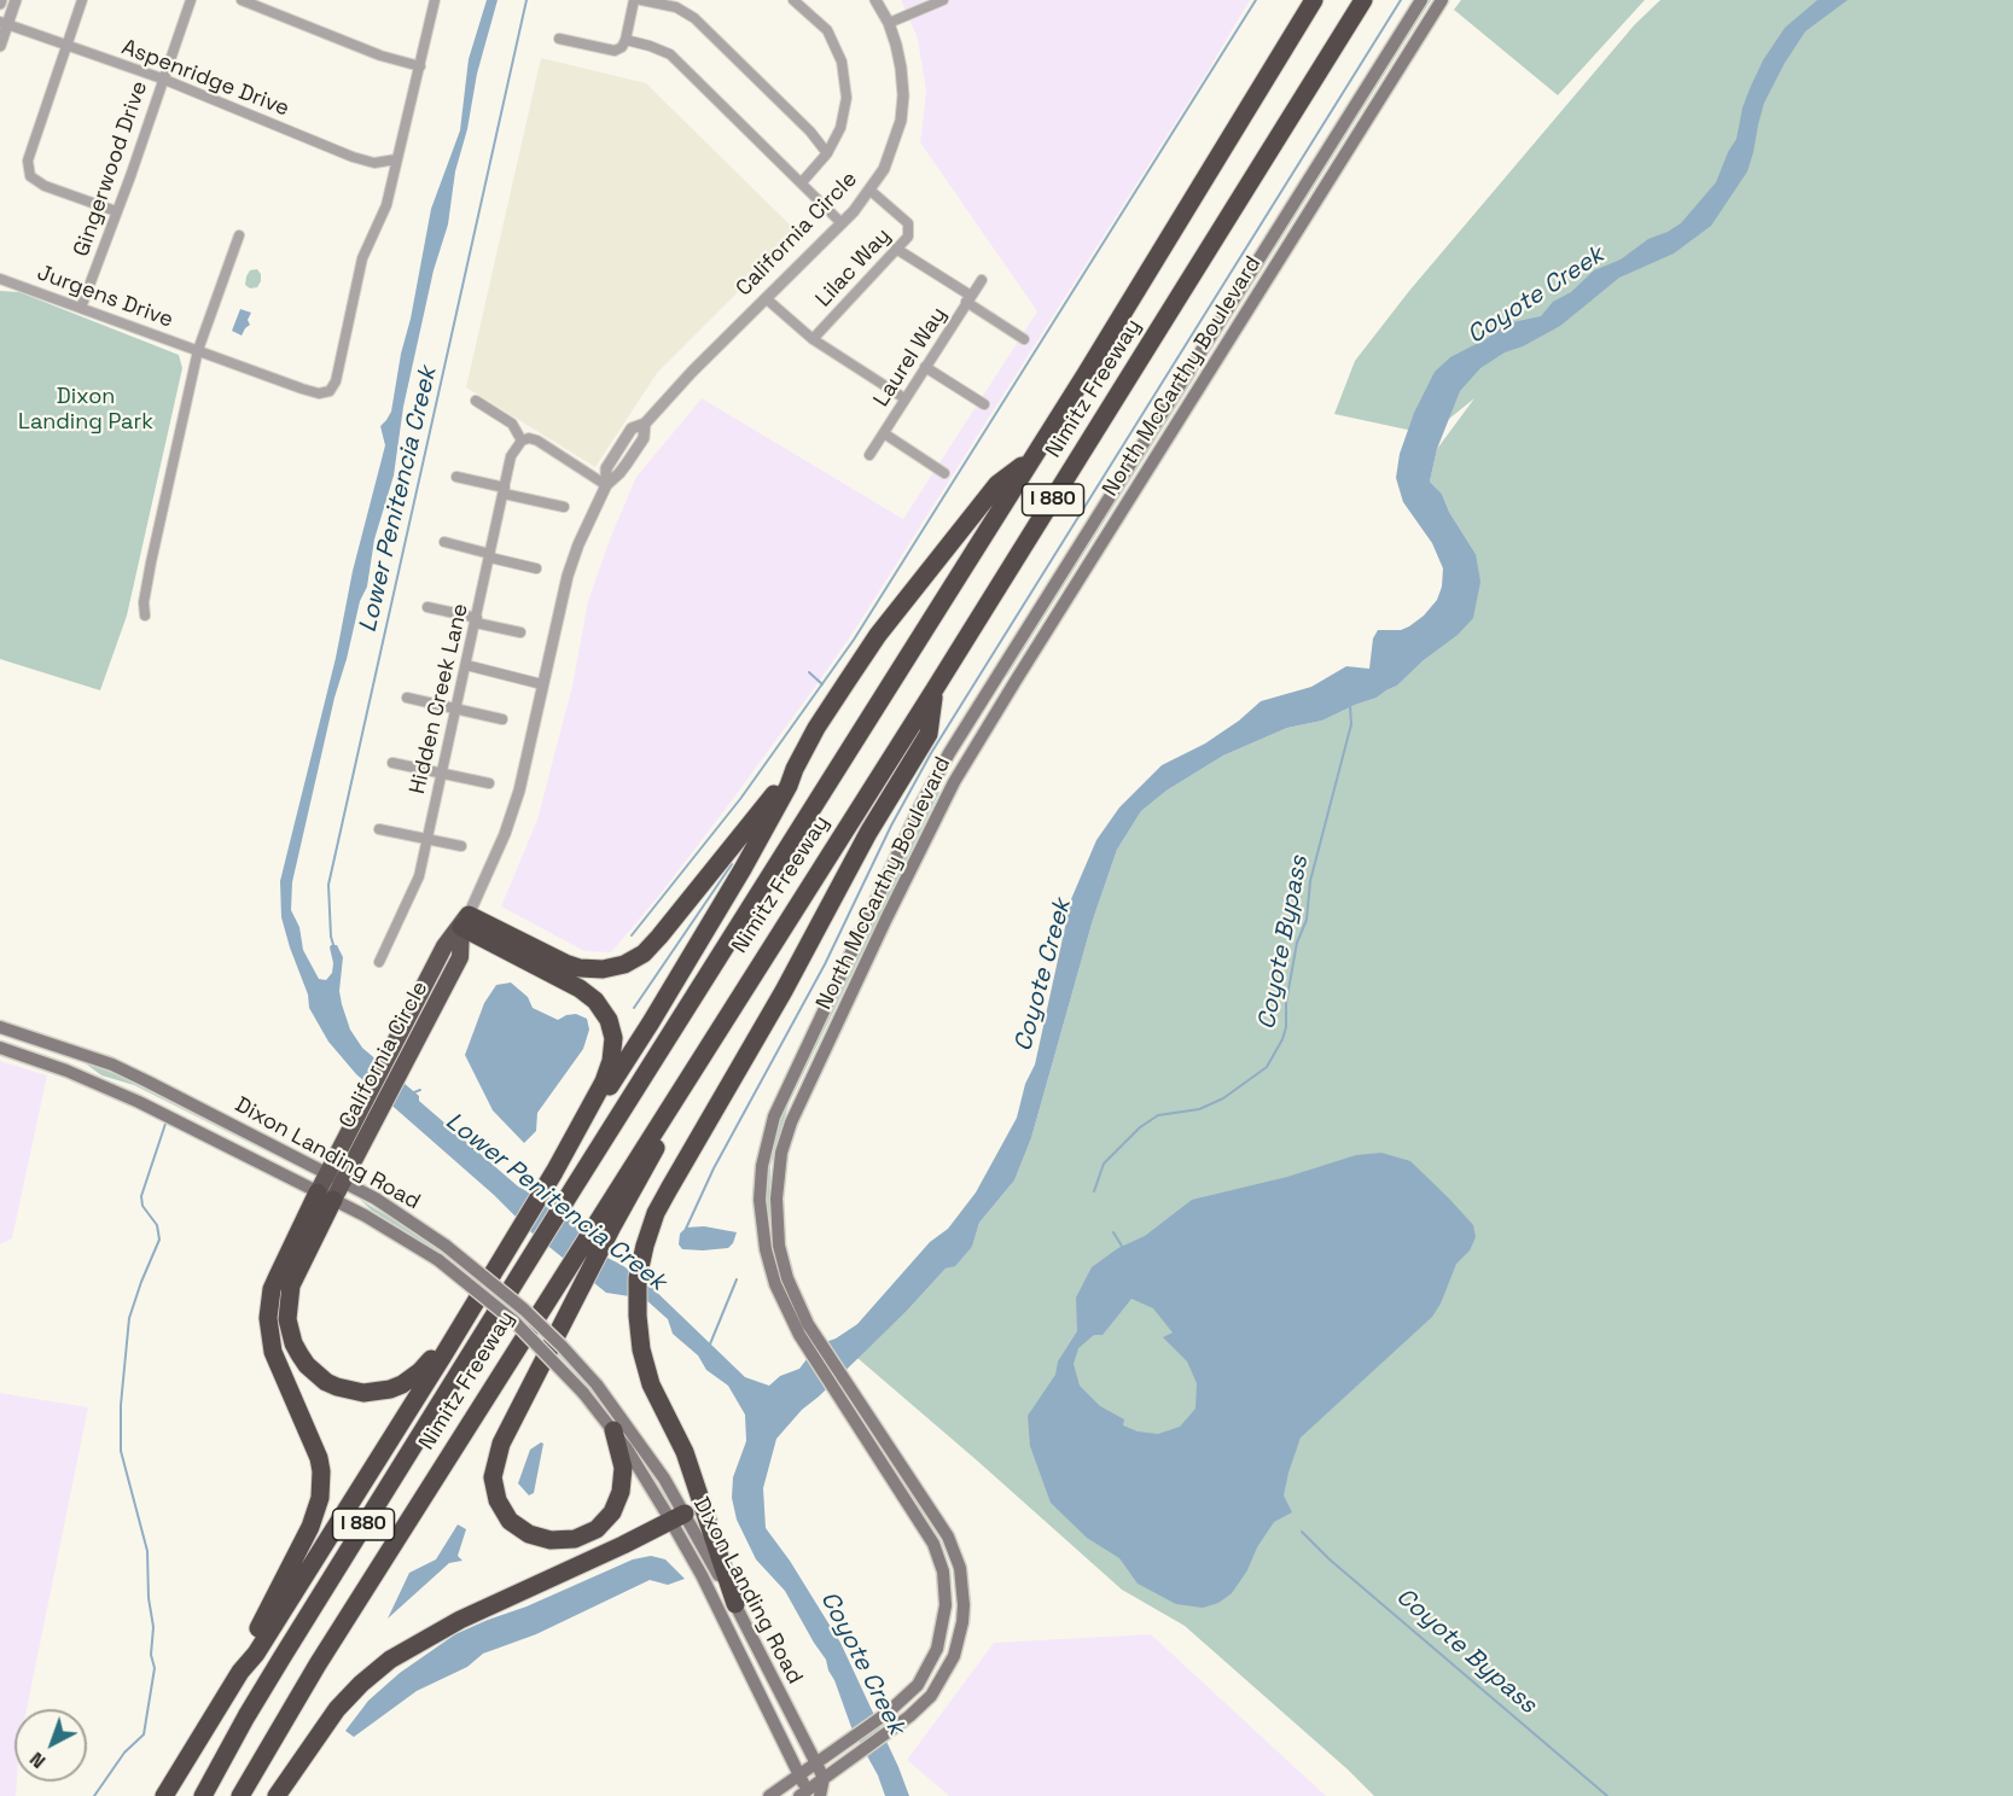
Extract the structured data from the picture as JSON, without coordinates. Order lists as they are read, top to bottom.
{
  "streets": {
    "highway": ["California Circle", "Nimitz Freeway", "I 880"],
    "main road": ["North McCarthy Boulevard", "Dixon Landing Road"],
    "street": [
      "Aspenridge Drive",
      "Gingerwood Drive",
      "Lilac Way",
      "Jurgens Drive",
      "Laurel Way",
      "Hidden Creek Lane"
    ]
  },
  "crossings": [
    ["Aspenridge Drive", "Gingerwood Drive"],
    ["Aspenridge Drive", "Jurgens Drive"],
    ["Gingerwood Drive", "Jurgens Drive"],
    ["California Circle", "Lilac Way"],
    ["California Circle", "Dixon Landing Road"],
    ["North McCarthy Boulevard", "Dixon Landing Road"]
  ],
  "water": ["Coyote Creek", "Lower Penitencia Creek", "Coyote Bypass"],
  "parks": ["Dixon Landing Park"],
  "north": "bottom left"
}
